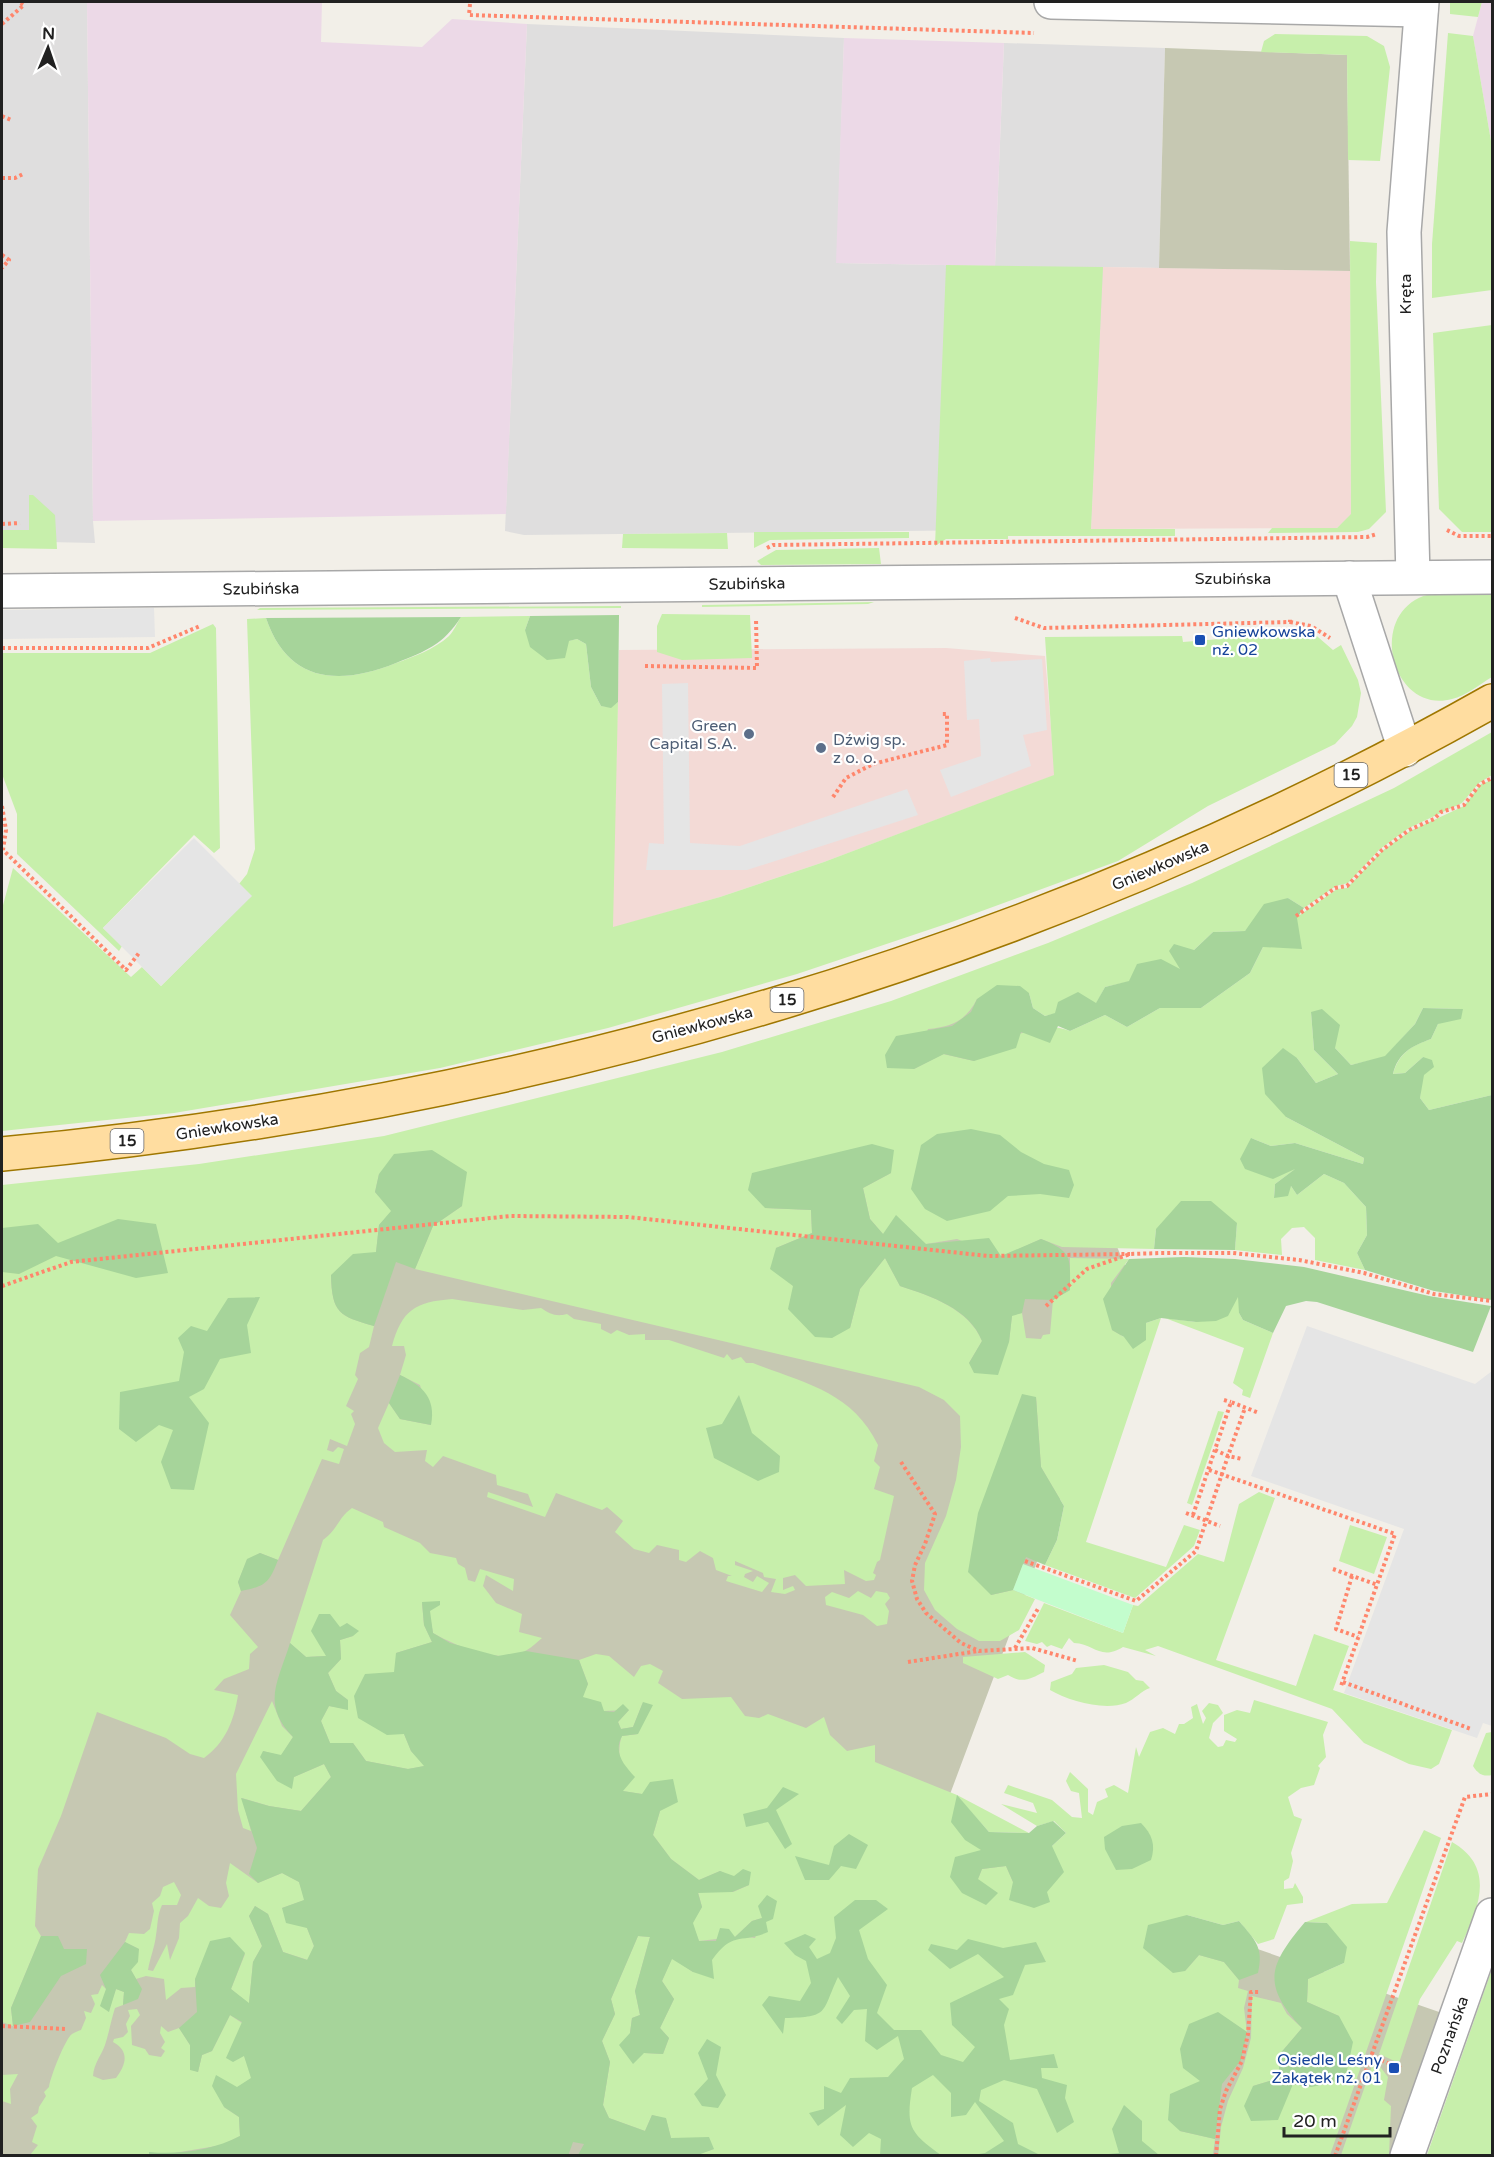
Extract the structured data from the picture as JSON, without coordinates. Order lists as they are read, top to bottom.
{
  "streets": {
    "main road": ["15", "Gniewkowska"],
    "street": ["Kręta", "Szubińska", "Poznańska"]
  },
  "crossings": [
    ["Kręta", "Szubińska"]
  ],
  "places": {
    "transit": ["Gniewkowska nż. 02", "Osiedle Leśny Zakątek nż. 01"],
    "other": ["Green Capital S.A.", "Dźwig sp. z o. o."]
  },
  "scale_bar": "20 m",
  "north": "top"
}
